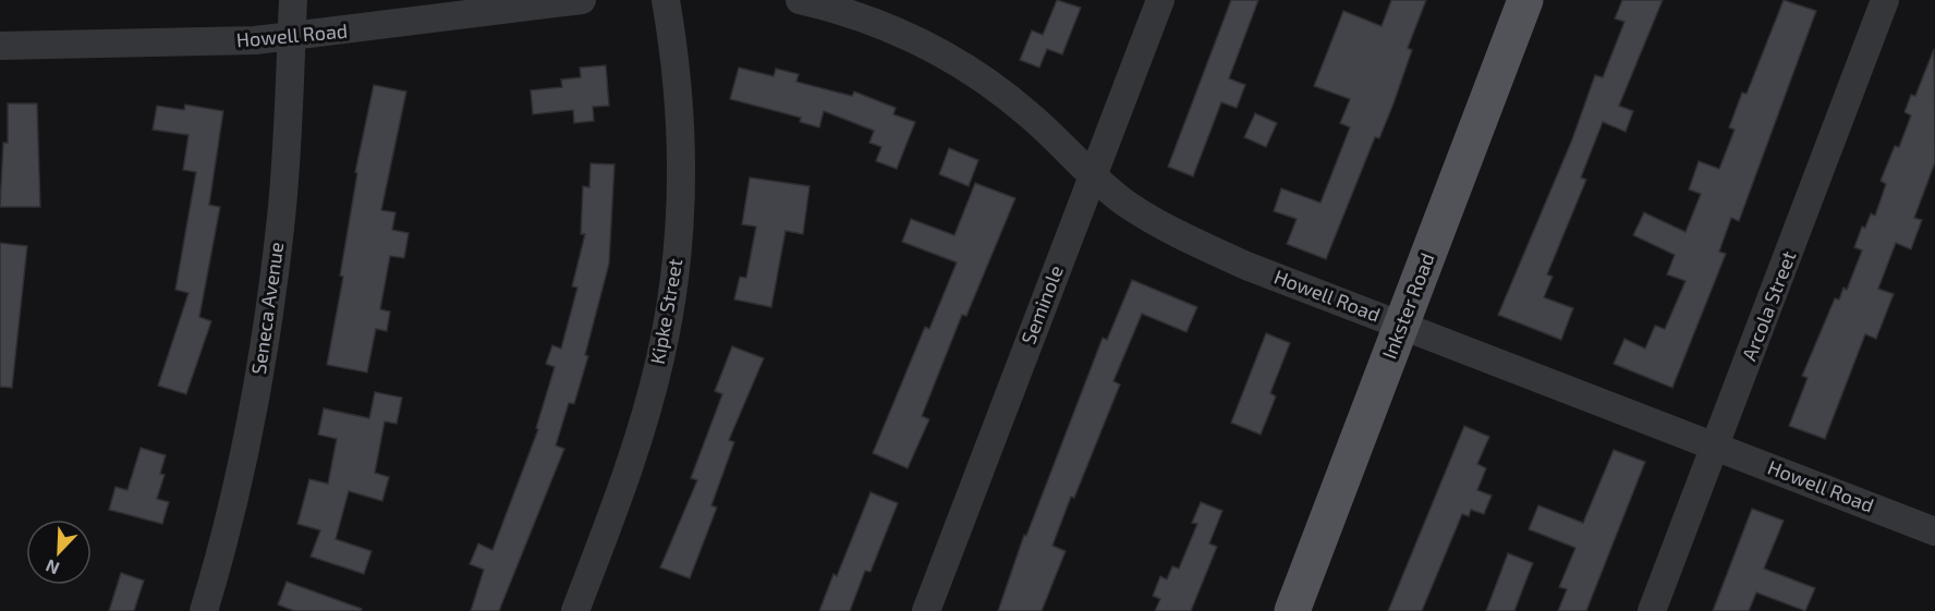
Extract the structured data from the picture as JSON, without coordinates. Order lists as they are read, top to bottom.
{
  "streets": {
    "main road": ["Inkster Road"],
    "street": [
      "Howell Road",
      "Seminole",
      "Arcola Street",
      "Seneca Avenue",
      "Kipke Street"
    ]
  },
  "crossings": [
    ["Howell Road", "Seminole"],
    ["Howell Road", "Inkster Road"],
    ["Howell Road", "Arcola Street"],
    ["Howell Road", "Seneca Avenue"]
  ],
  "north": "bottom left"
}
